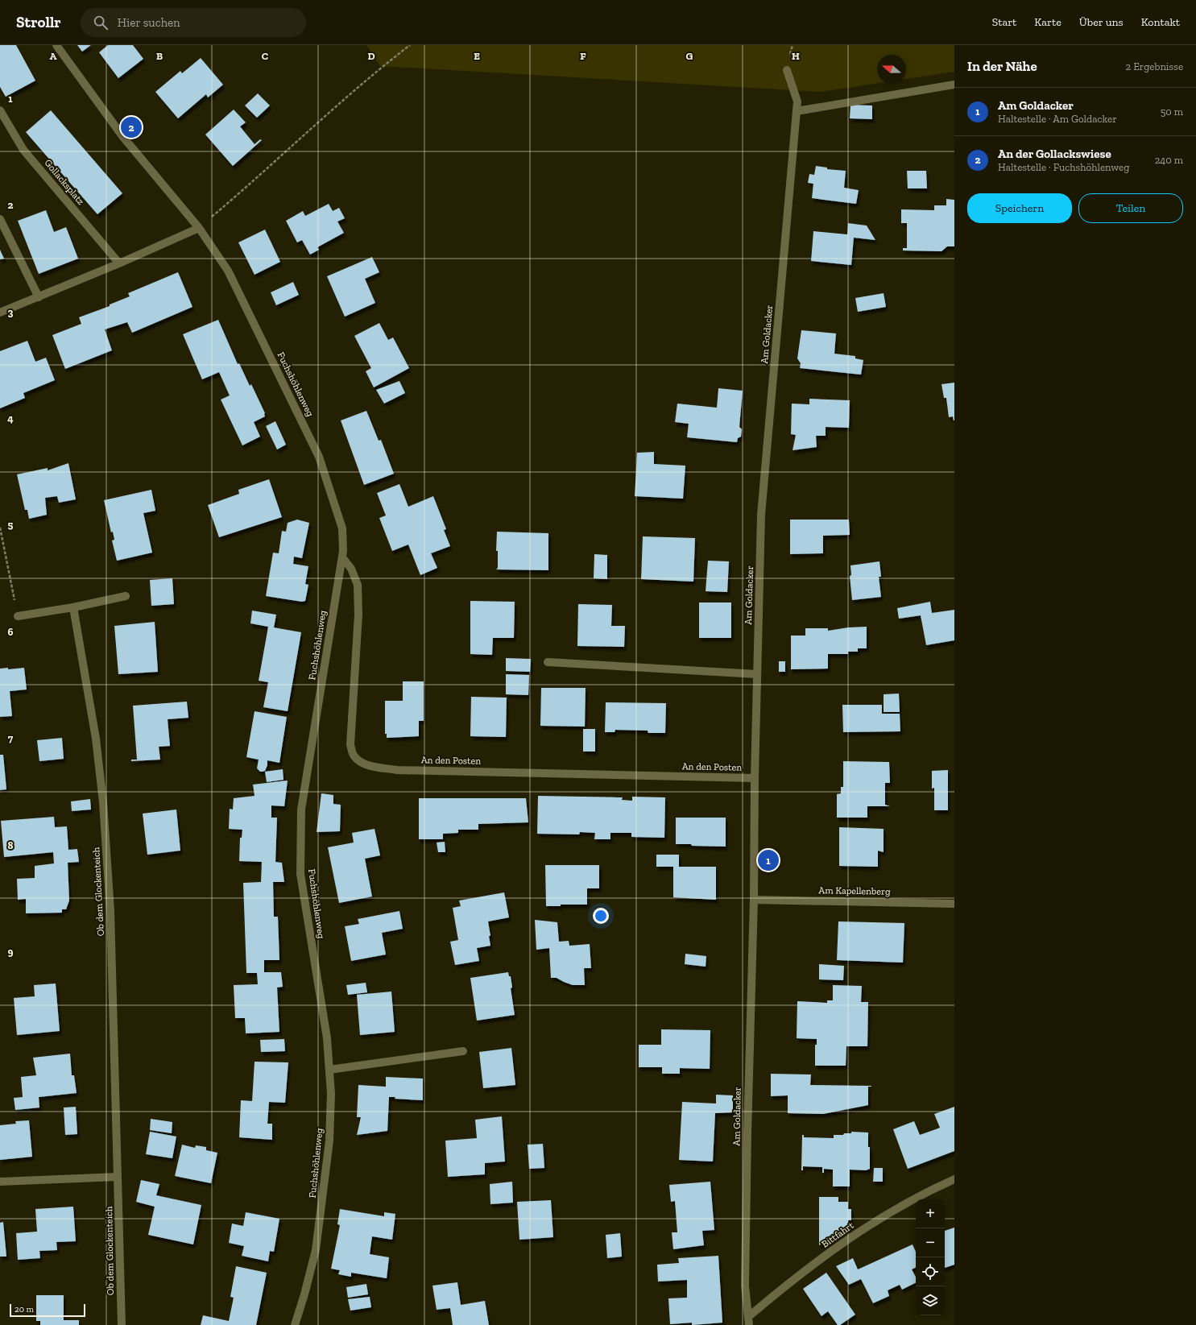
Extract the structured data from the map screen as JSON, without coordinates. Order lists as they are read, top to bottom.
{
  "streets": {
    "street": [
      "Gollacksplatz",
      "Am Goldacker",
      "Fuchshöhlenweg",
      "An den Posten",
      "Am Kapellenberg",
      "Ob dem Glockenteich",
      "Bittfahrt"
    ]
  },
  "crossings": [
    ["Am Goldacker", "An den Posten"],
    ["Am Goldacker", "Am Kapellenberg"],
    ["Am Goldacker", "Bittfahrt"],
    ["Fuchshöhlenweg", "An den Posten"]
  ],
  "scale_bar": "20 m",
  "north": "left",
  "page": {
    "header": "Strollr",
    "search": "Hier suchen",
    "nav": [
      "Start",
      "Karte",
      "Über uns",
      "Kontakt"
    ],
    "heading": ["In der Nähe", "2 Ergebnisse"],
    "list": [
      {
        "mark": "1",
        "name": "Am Goldacker",
        "note": "Haltestelle · Am Goldacker",
        "value": "50 m"
      },
      {
        "mark": "2",
        "name": "An der Gollackswiese",
        "note": "Haltestelle · Fuchshöhlenweg",
        "value": "240 m"
      }
    ],
    "pins": ["2", "1"],
    "buttons": ["Speichern", "Teilen"],
    "map_buttons": ["+", "−"],
    "scale": "20 m"
  },
  "grid": {
    "columns": [
      "A",
      "B",
      "C",
      "D",
      "E",
      "F",
      "G",
      "H"
    ],
    "rows": [
      "1",
      "2",
      "3",
      "4",
      "5",
      "6",
      "7",
      "8",
      "9"
    ]
  }
}
